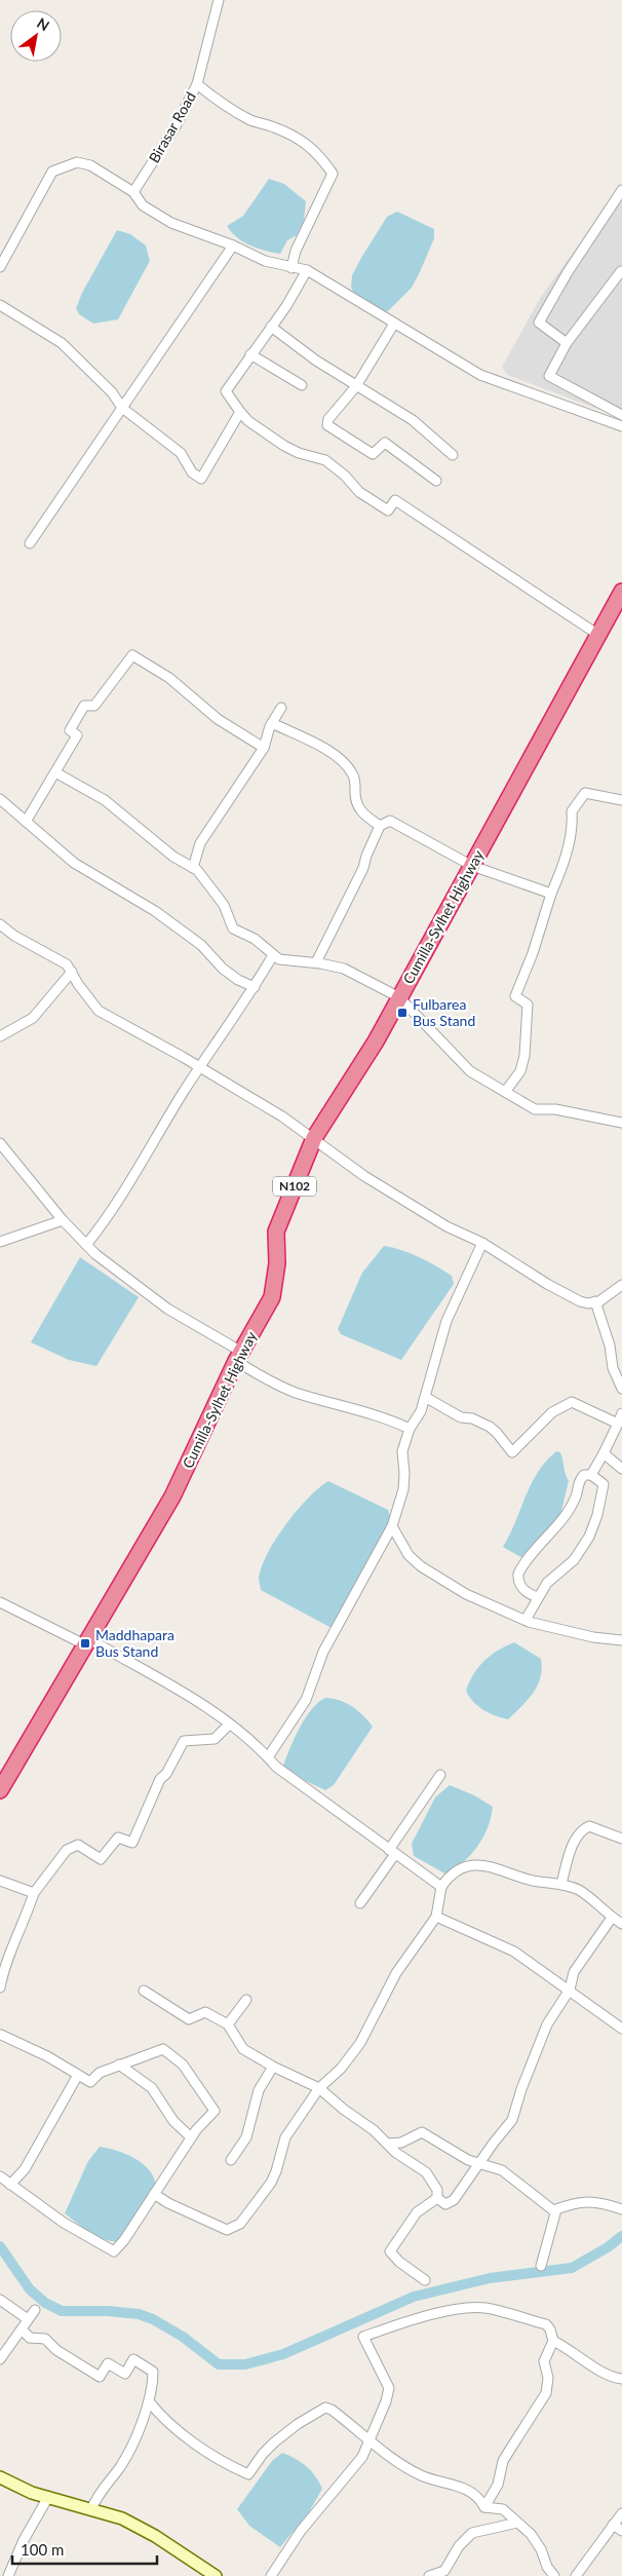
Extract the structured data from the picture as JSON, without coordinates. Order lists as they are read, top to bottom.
{
  "streets": {
    "highway": ["Cumilla-Sylhet Highway", "N102"],
    "street": ["Birasar Road"]
  },
  "places": {
    "transit": ["Fulbarea Bus Stand", "Maddhapara Bus Stand"]
  },
  "scale_bar": "100 m",
  "north": "top right"
}
